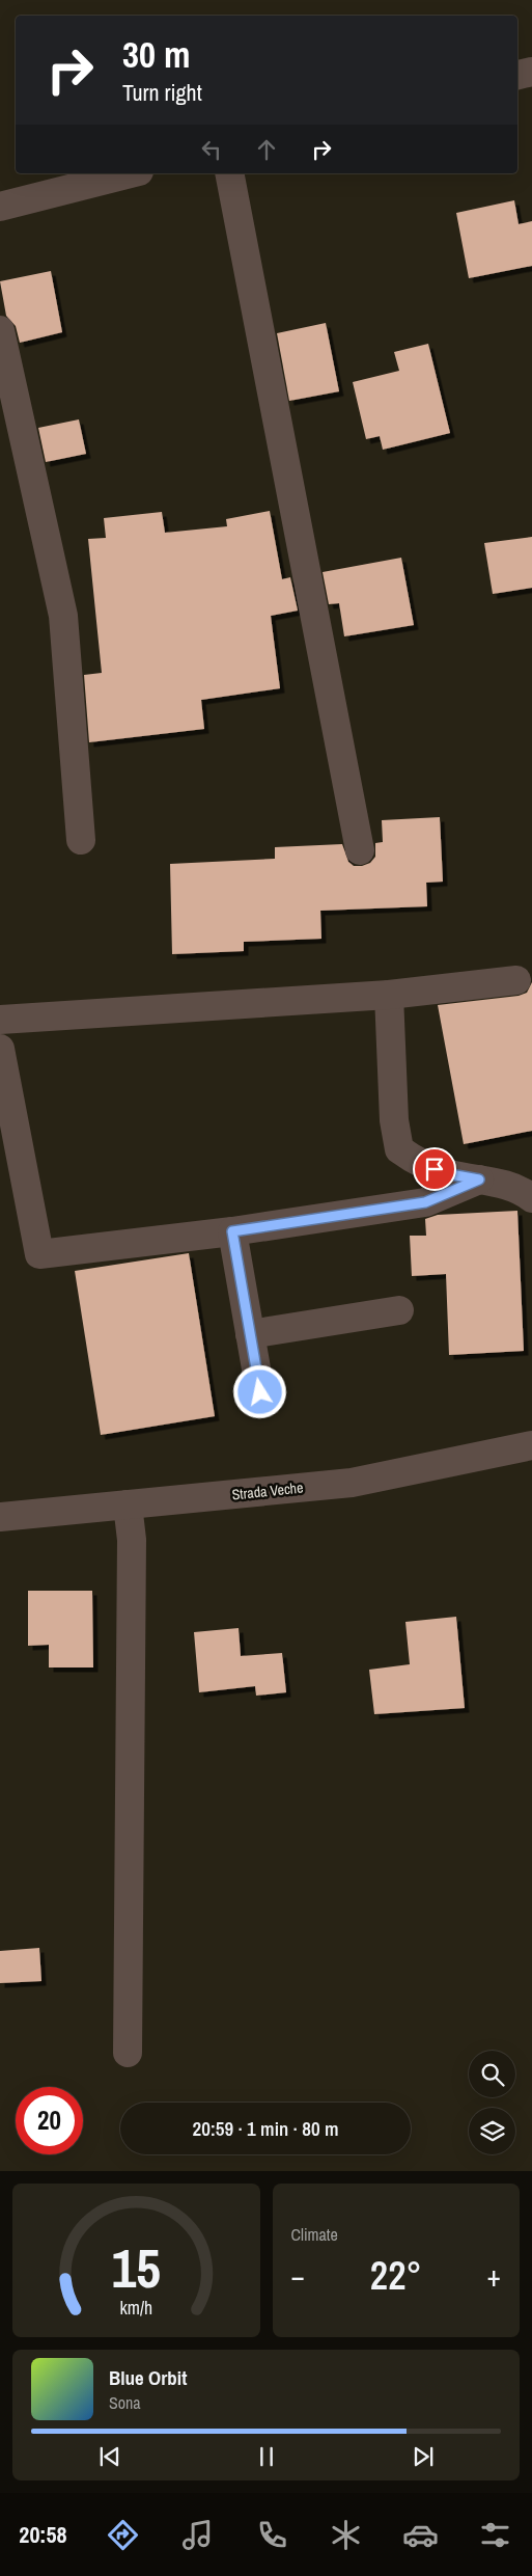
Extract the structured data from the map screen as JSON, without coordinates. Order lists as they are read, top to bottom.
{
  "streets": {
    "street": ["Strada Veche"]
  },
  "page": {
    "turn": ["30 m", "Turn right"],
    "limit": "20",
    "trip": "20:59 · 1 min · 80 m",
    "tile": "Climate",
    "heat": ["−", "22°", "+"],
    "song": ["Blue Orbit", "Sona"],
    "tabs": "20:58",
    "gauge": ["15", "km/h"]
  }
}
